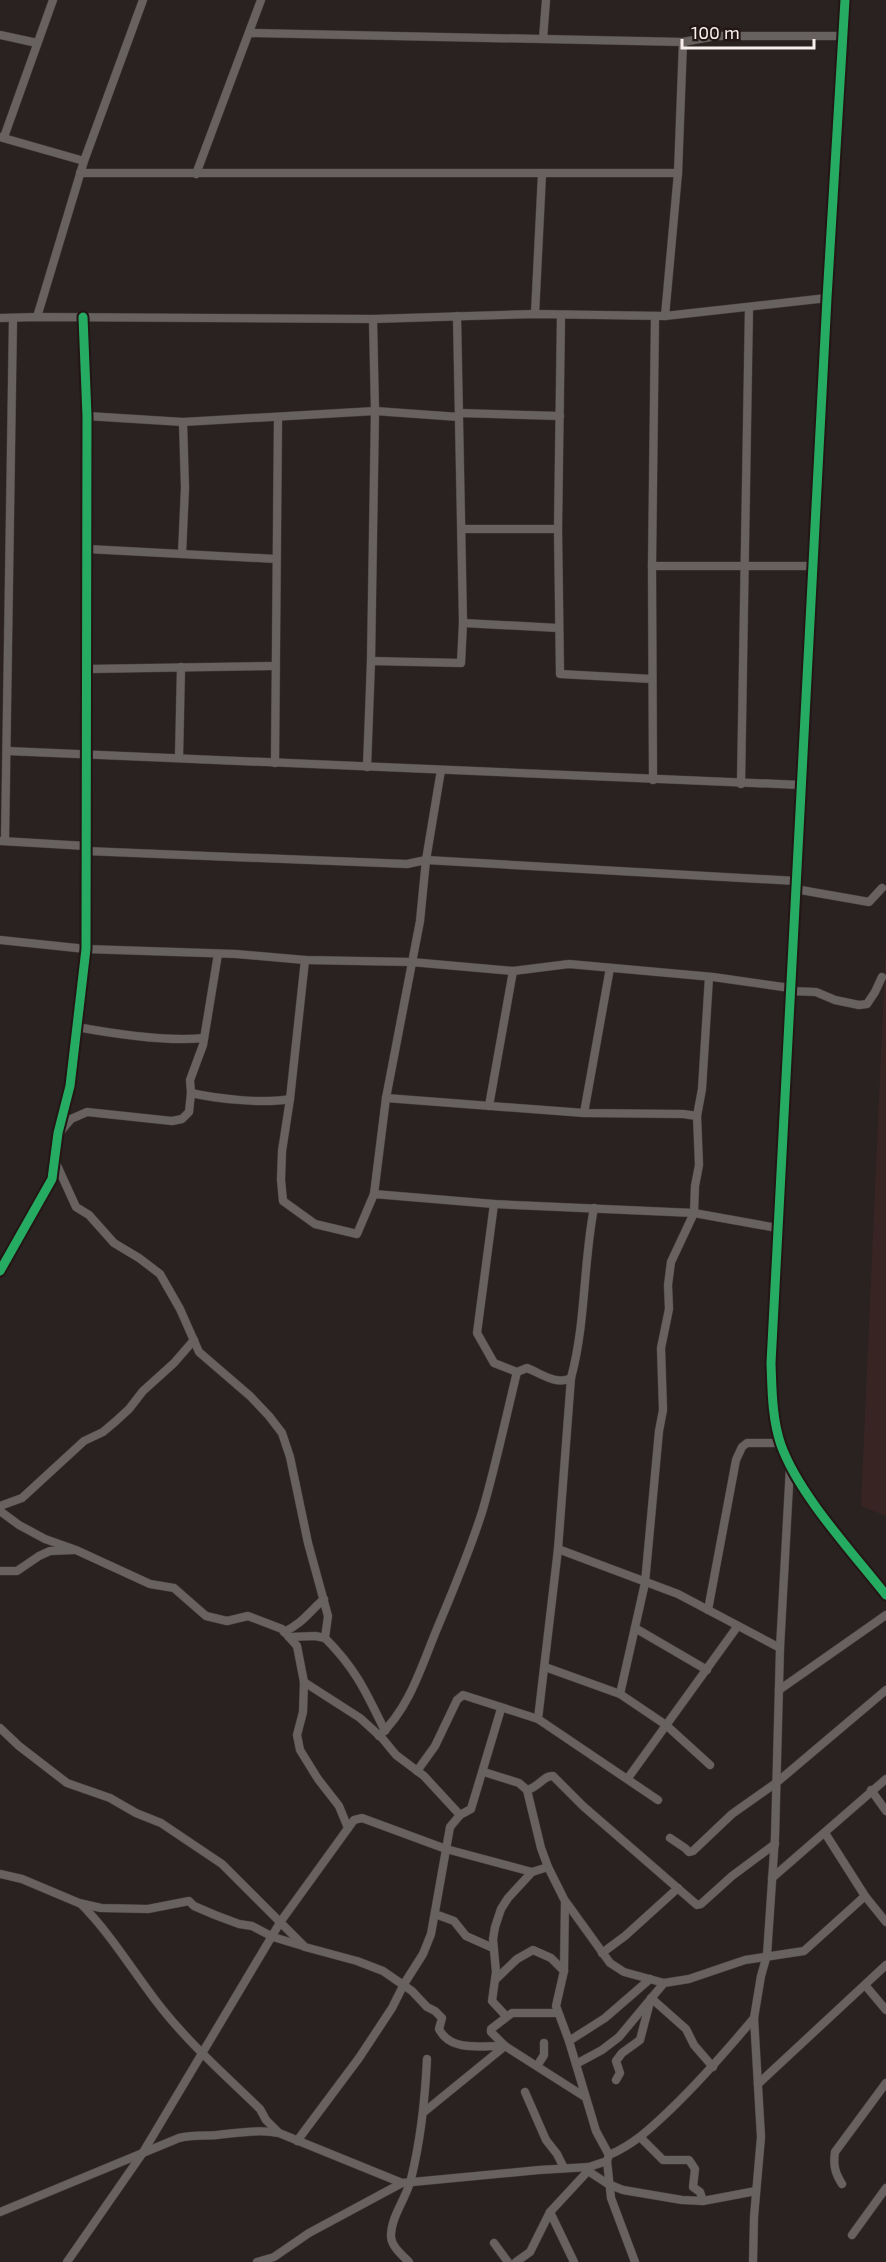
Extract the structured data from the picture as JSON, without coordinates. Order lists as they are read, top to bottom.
{
  "scale_bar": "100 m"
}
